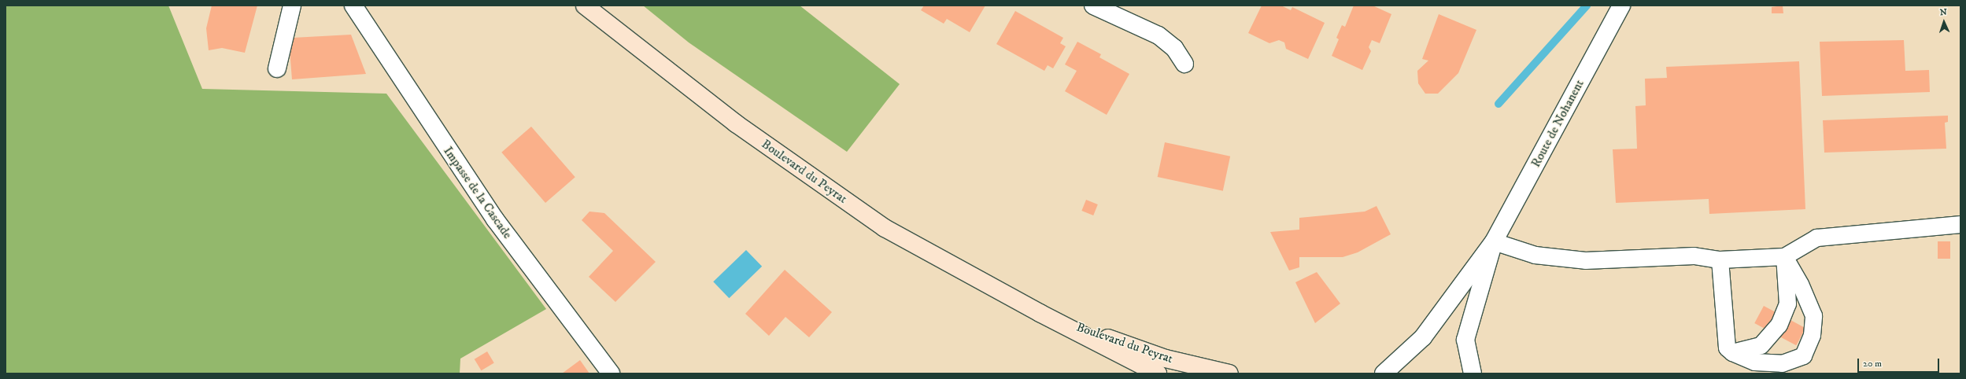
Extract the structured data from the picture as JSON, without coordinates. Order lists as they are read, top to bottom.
{
  "streets": {
    "main road": ["Boulevard du Peyrat"],
    "street": ["Route de Nohanent", "Impasse de la Cascade"]
  },
  "scale_bar": "20 m",
  "north": "top"
}
